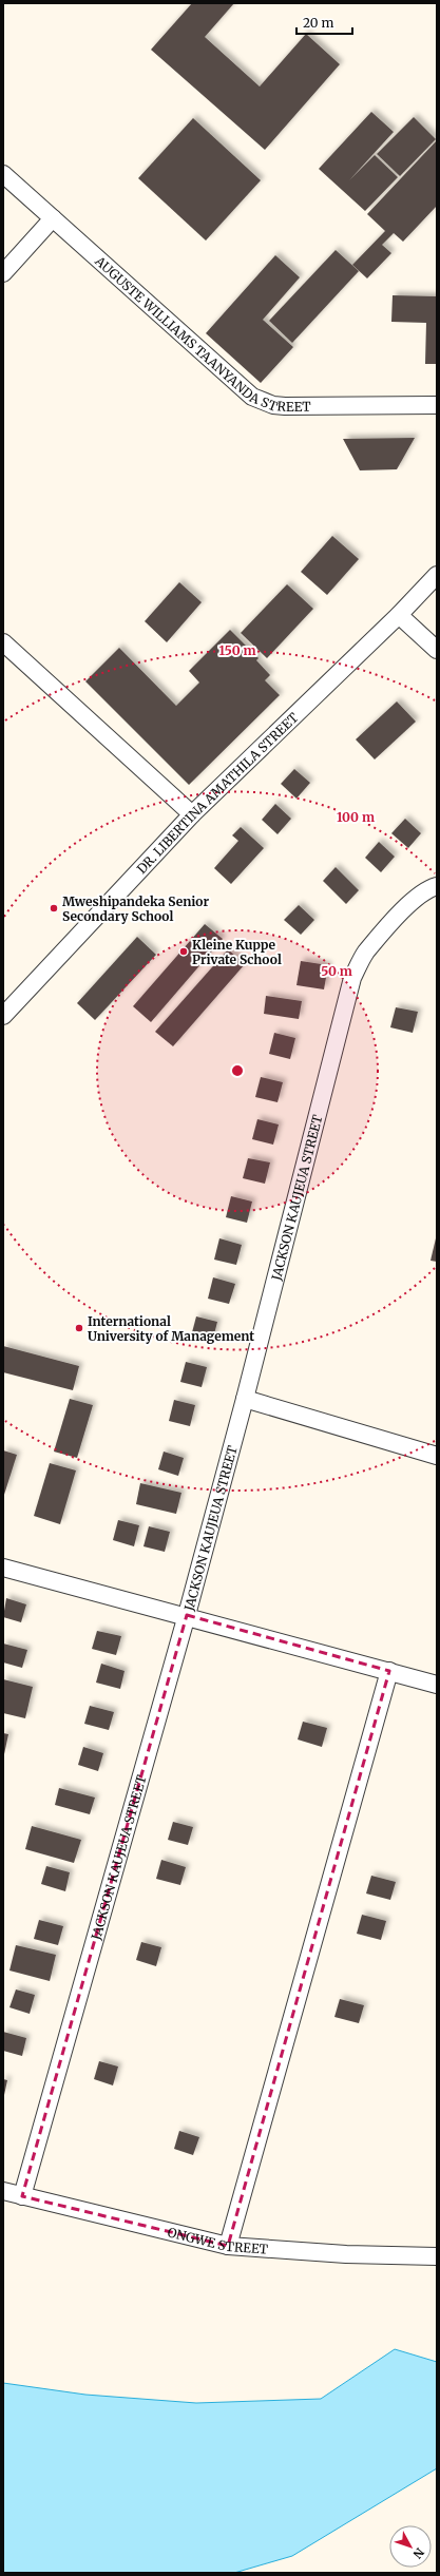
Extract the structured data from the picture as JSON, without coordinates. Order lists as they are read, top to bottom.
{
  "streets": {
    "street": [
      "AUGUSTE WILLIAMS TAANYANDA STREET",
      "DR. LIBERTINA AMATHILA STREET",
      "JACKSON KAUJEUA STREET",
      "ONGWE STREET"
    ]
  },
  "crossings": [
    ["JACKSON KAUJEUA STREET", "ONGWE STREET"]
  ],
  "places": ["Mweshipandeka Senior Secondary School", "Kleine Kuppe Private School", "International University of Management"],
  "scale_bar": "20 m",
  "north": "bottom right",
  "rings": ["150 m", "100 m", "50 m"]
}
